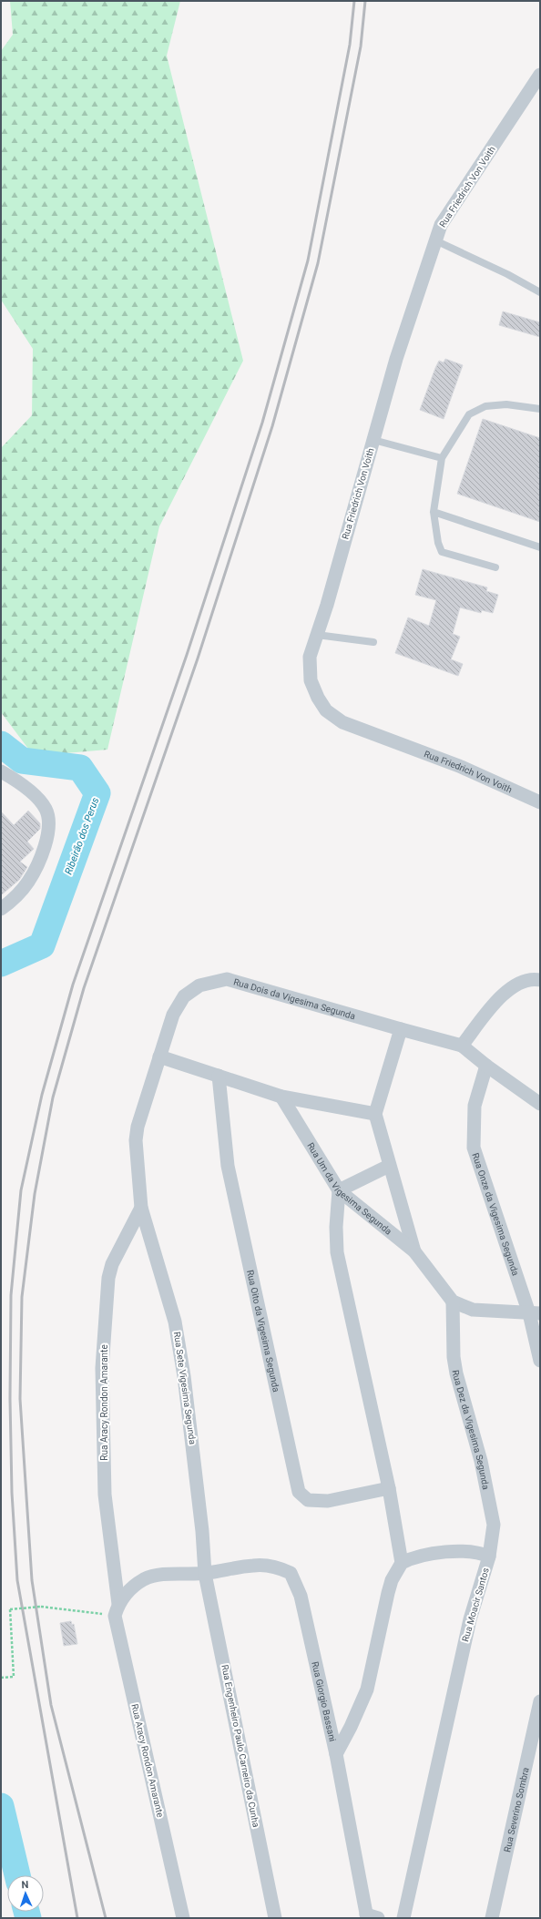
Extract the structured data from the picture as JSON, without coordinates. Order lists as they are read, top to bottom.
{
  "streets": {
    "street": [
      "Rua Friedrich Von Voith",
      "Rua Dois da Vigesima Segunda",
      "Rua Um da Vigesima Segunda",
      "Rua Onze da Vigesima Segunda",
      "Rua Oito da Vigesima Segunda",
      "Rua Sete Vigesima Segunda",
      "Rua Aracy Rondon Amarante",
      "Rua Dez da Vigesima Segunda",
      "Rua Moacir Santos",
      "Rua Giorgio Bassani",
      "Rua Engenheiro Paulo Carneiro da Cunha",
      "Rua Severino Sombra"
    ]
  },
  "crossings": [
    ["Rua Dois da Vigesima Segunda", "Rua Onze da Vigesima Segunda"],
    ["Rua Dois da Vigesima Segunda", "Rua Sete Vigesima Segunda"],
    ["Rua Dois da Vigesima Segunda", "Rua Aracy Rondon Amarante"],
    ["Rua Um da Vigesima Segunda", "Rua Dez da Vigesima Segunda"],
    ["Rua Sete Vigesima Segunda", "Rua Aracy Rondon Amarante"],
    ["Rua Sete Vigesima Segunda", "Rua Giorgio Bassani"],
    ["Rua Sete Vigesima Segunda", "Rua Engenheiro Paulo Carneiro da Cunha"],
    ["Rua Dez da Vigesima Segunda", "Rua Moacir Santos"],
    ["Rua Giorgio Bassani", "Rua Engenheiro Paulo Carneiro da Cunha"]
  ],
  "water": ["Ribeirão dos Perus"],
  "north": "top"
}
